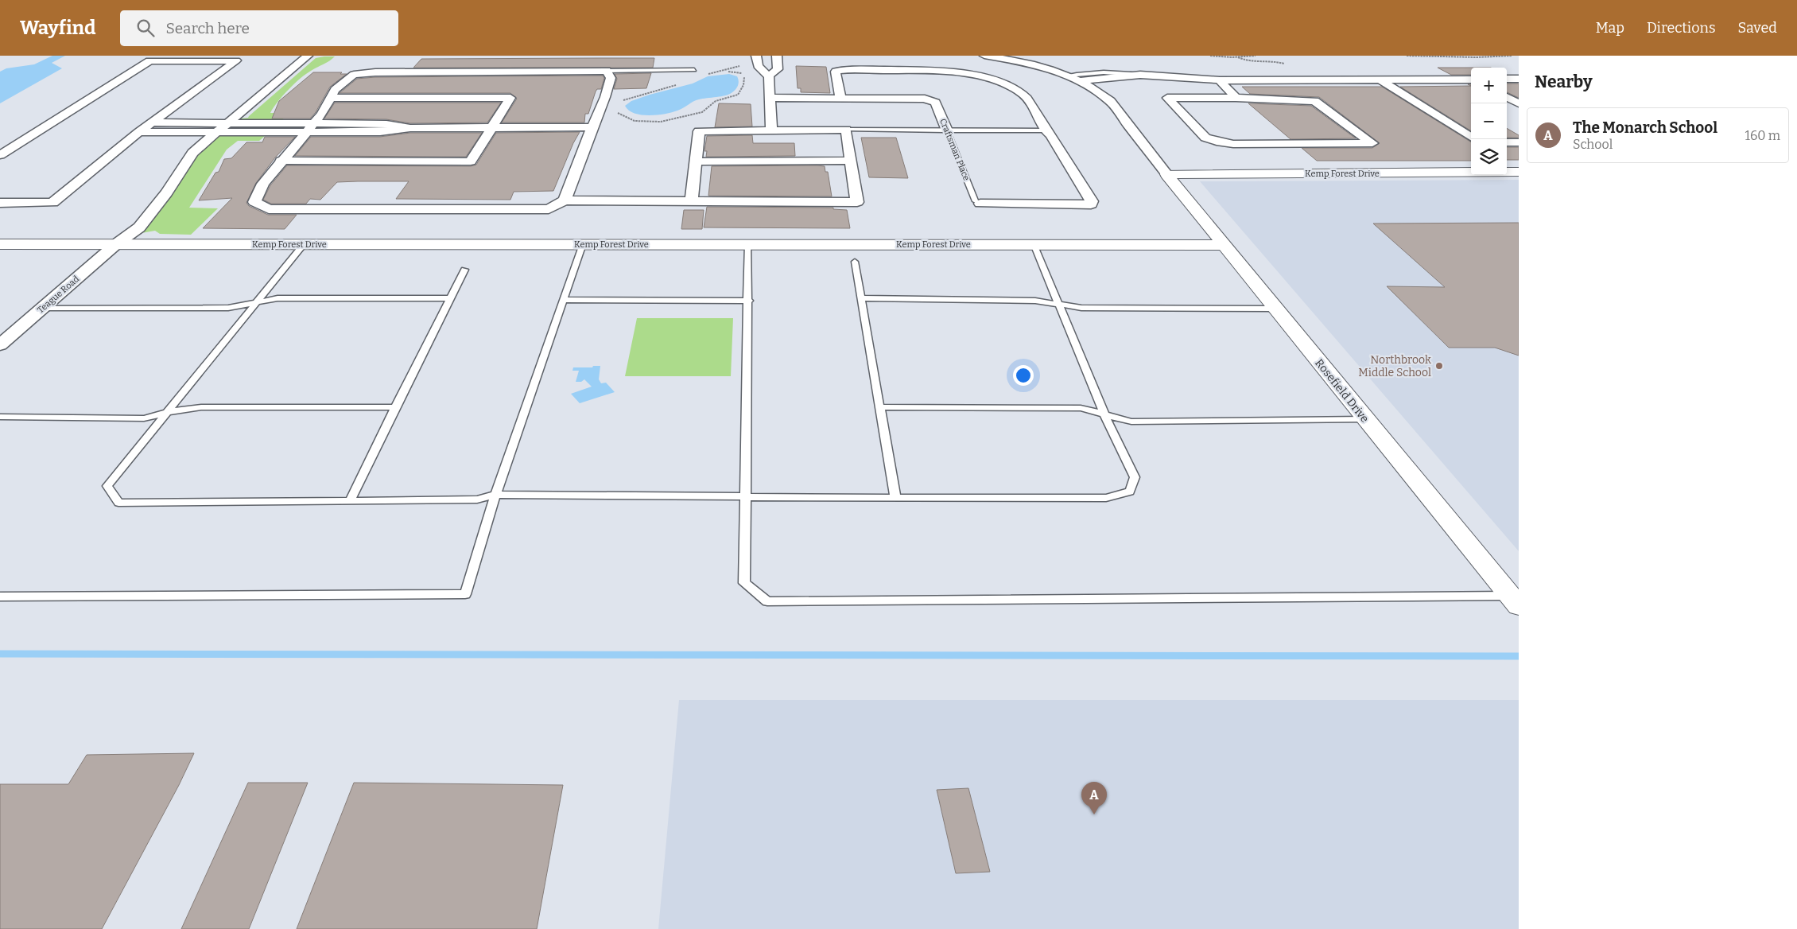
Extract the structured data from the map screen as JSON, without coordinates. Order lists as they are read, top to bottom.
{
  "streets": {
    "street": [
      "Craftsman Place",
      "Kemp Forest Drive",
      "Teague Road",
      "Rosefield Drive"
    ]
  },
  "crossings": [
    ["Kemp Forest Drive", "Teague Road"],
    ["Kemp Forest Drive", "Rosefield Drive"]
  ],
  "places": ["Northbrook Middle School"],
  "page": {
    "header": "Wayfind",
    "search": "Search here",
    "nav": ["Map", "Directions", "Saved"],
    "heading": "Nearby",
    "map_buttons": ["+", "−"],
    "list": [
      {
        "mark": "A",
        "name": "The Monarch School",
        "note": "School",
        "value": "160 m"
      }
    ],
    "pins": "A"
  }
}
